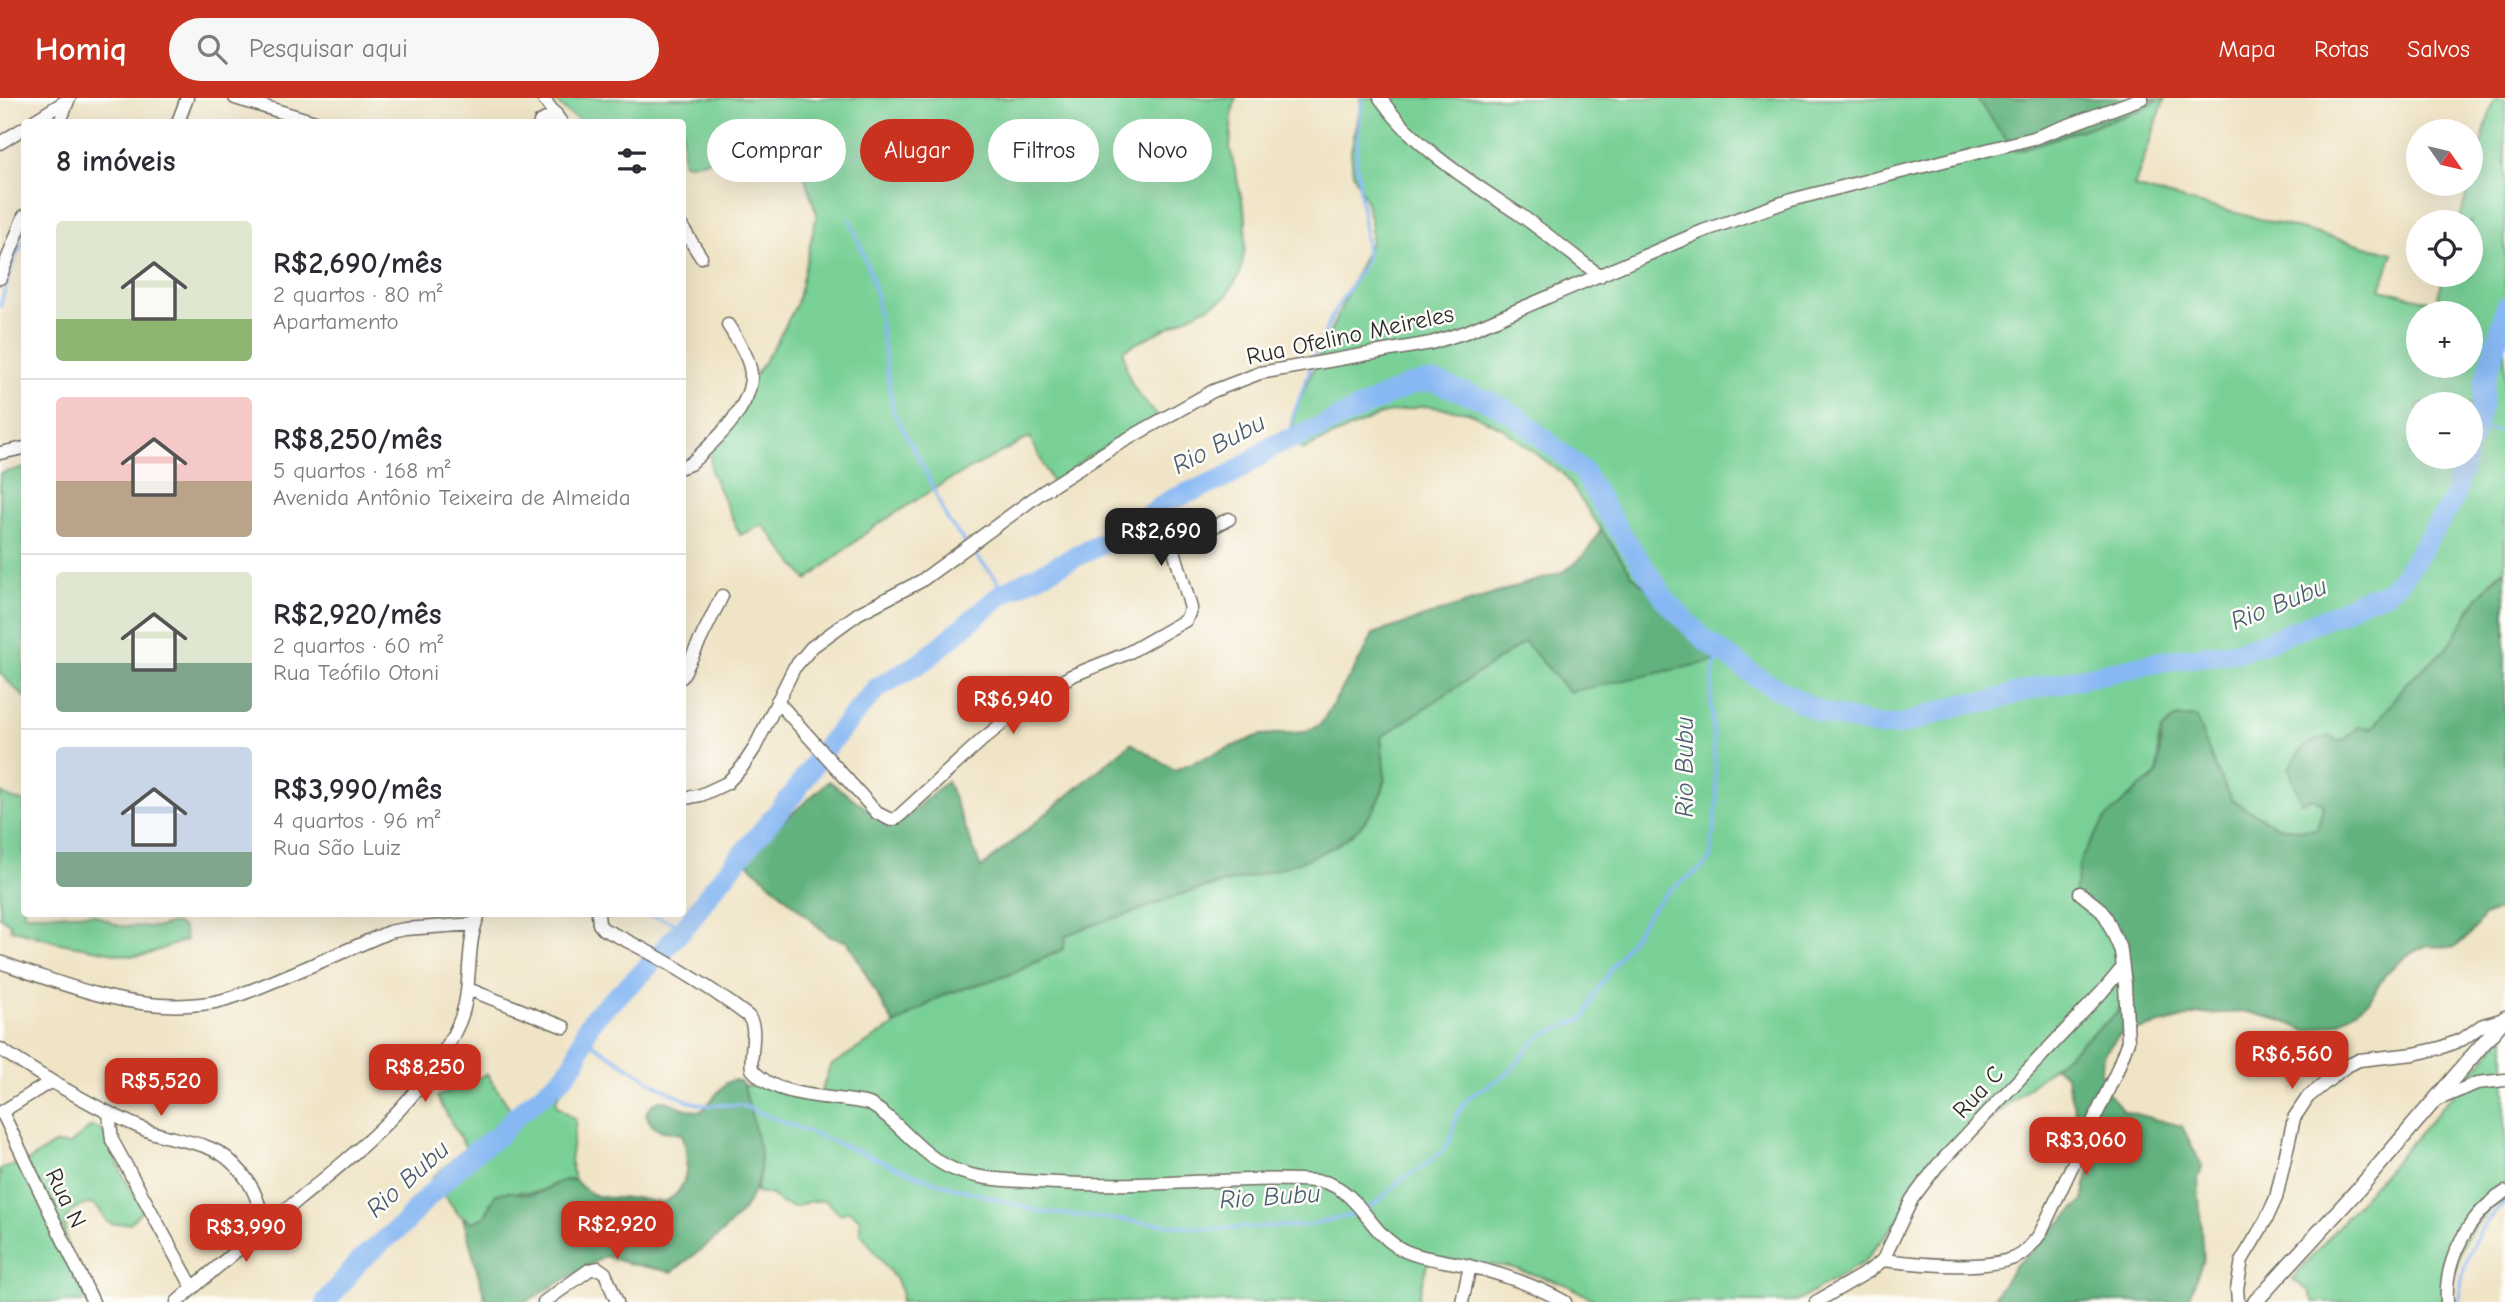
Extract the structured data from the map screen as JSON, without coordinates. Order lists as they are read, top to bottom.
{
  "streets": {
    "street": ["Rua Ofelino Meireles", "Rua C", "Rua N"]
  },
  "water": ["Rio Bubu"],
  "north": "bottom right",
  "page": {
    "header": "Homiq",
    "search": "Pesquisar aqui",
    "nav": ["Mapa", "Rotas", "Salvos"],
    "map_buttons": ["+", "−"],
    "chip": [
      "Comprar",
      "Alugar",
      "Filtros",
      "Novo"
    ],
    "heading": "8 imóveis",
    "list": [
      {
        "name": "R$2,690/mês",
        "note": "2 quartos · 80 m² · Apartamento"
      },
      {
        "name": "R$8,250/mês",
        "note": "5 quartos · 168 m² · Avenida Antônio Teixeira de Almeida"
      },
      {
        "name": "R$2,920/mês",
        "note": "2 quartos · 60 m² · Rua Teófilo Otoni"
      },
      {
        "name": "R$3,990/mês",
        "note": "4 quartos · 96 m² · Rua São Luiz"
      }
    ],
    "price": [
      "R$2,690",
      "R$6,940",
      "R$6,560",
      "R$8,250",
      "R$5,520",
      "R$3,060",
      "R$2,920",
      "R$3,990"
    ]
  }
}
